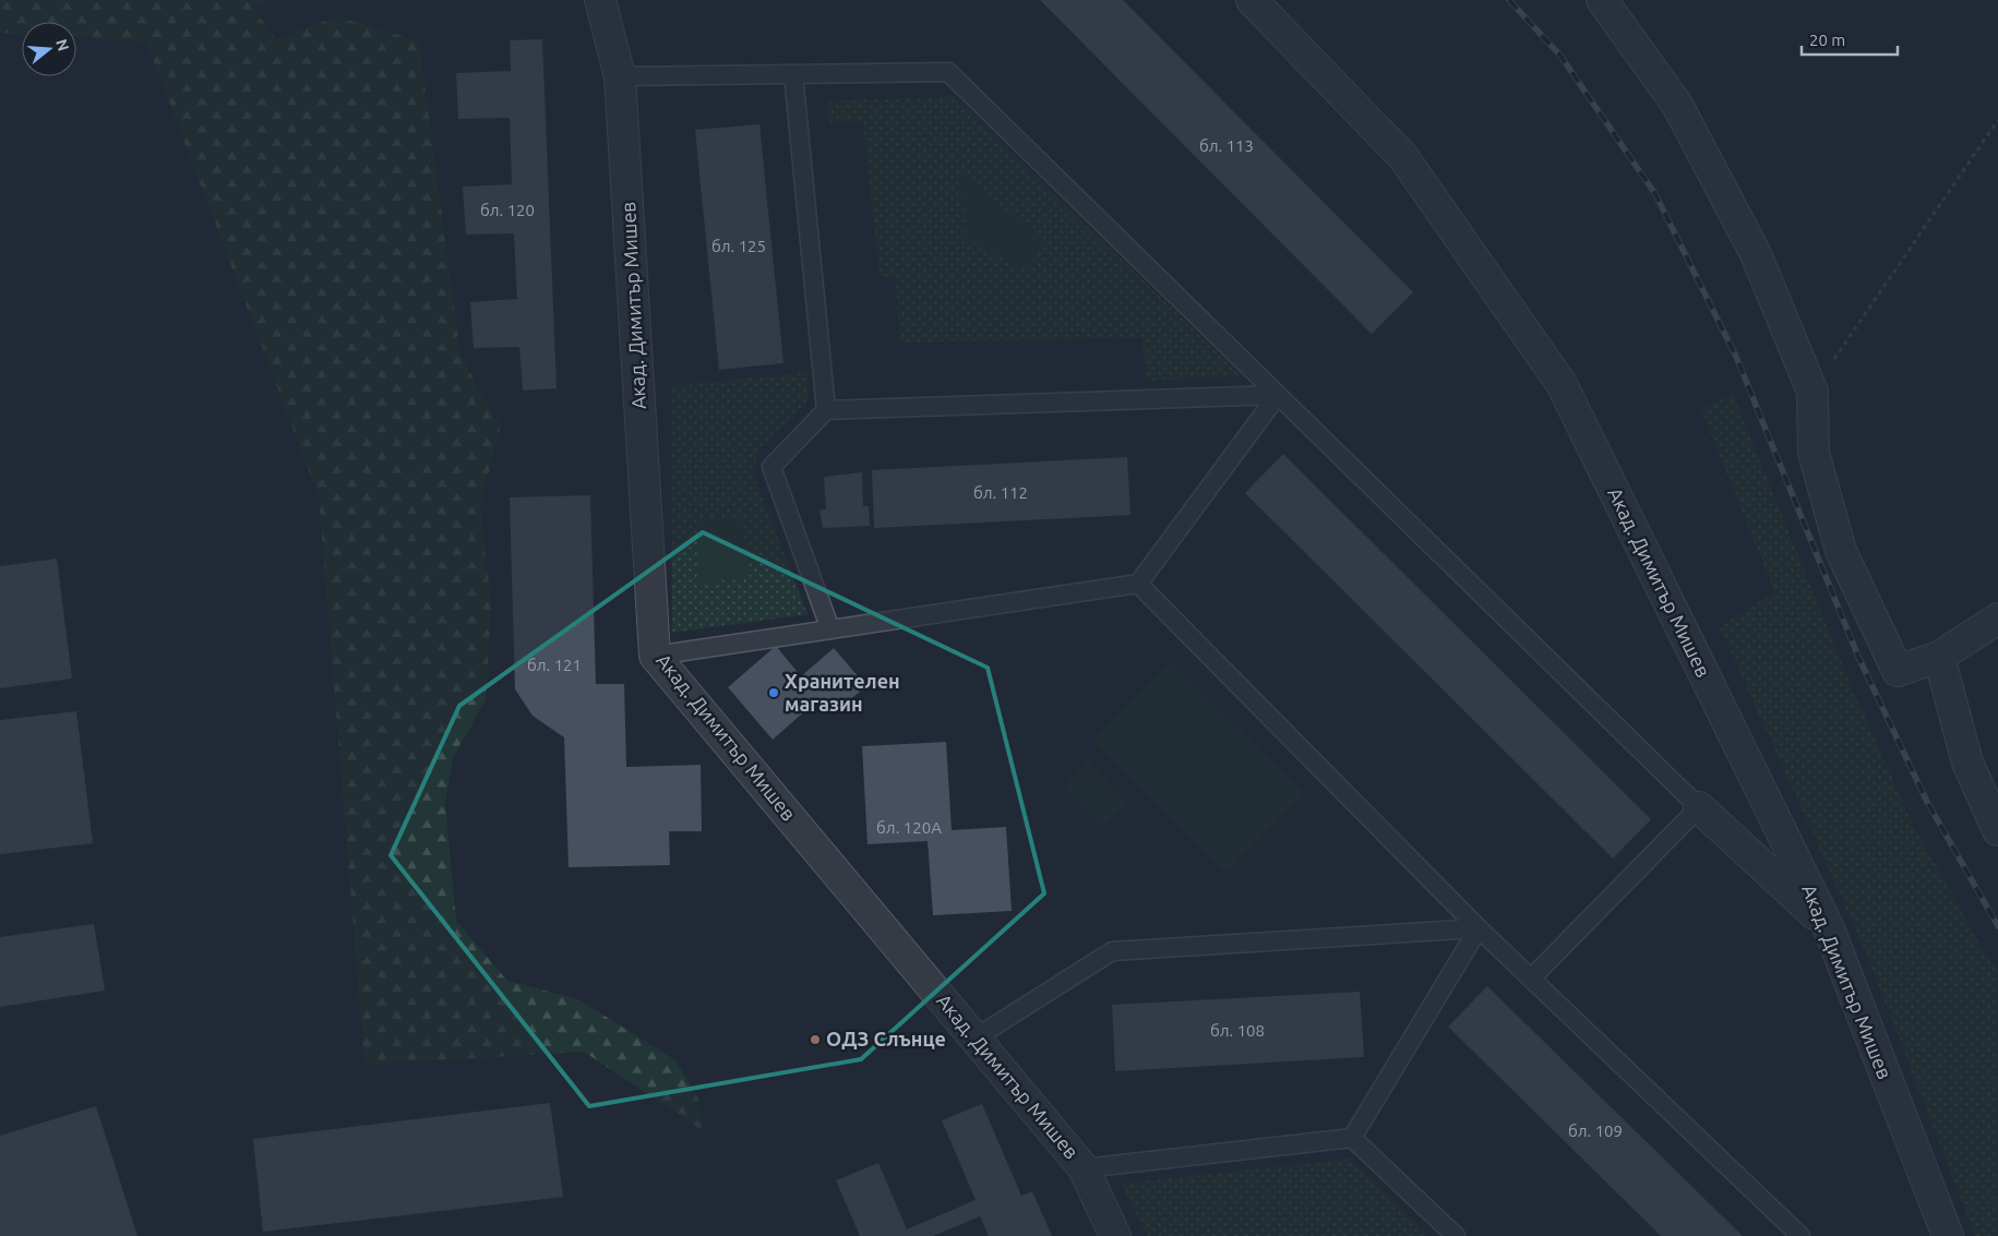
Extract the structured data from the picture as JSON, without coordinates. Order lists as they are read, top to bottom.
{
  "streets": {
    "street": ["Акад. Димитър Мишев"]
  },
  "places": ["Хранителен магазин", "ОДЗ Слънце"],
  "house_numbers": [
    "бл. 113",
    "бл. 120",
    "бл. 125",
    "бл. 112",
    "бл. 121",
    "бл. 120А",
    "бл. 108",
    "бл. 109"
  ],
  "scale_bar": "20 m",
  "north": "right"
}
